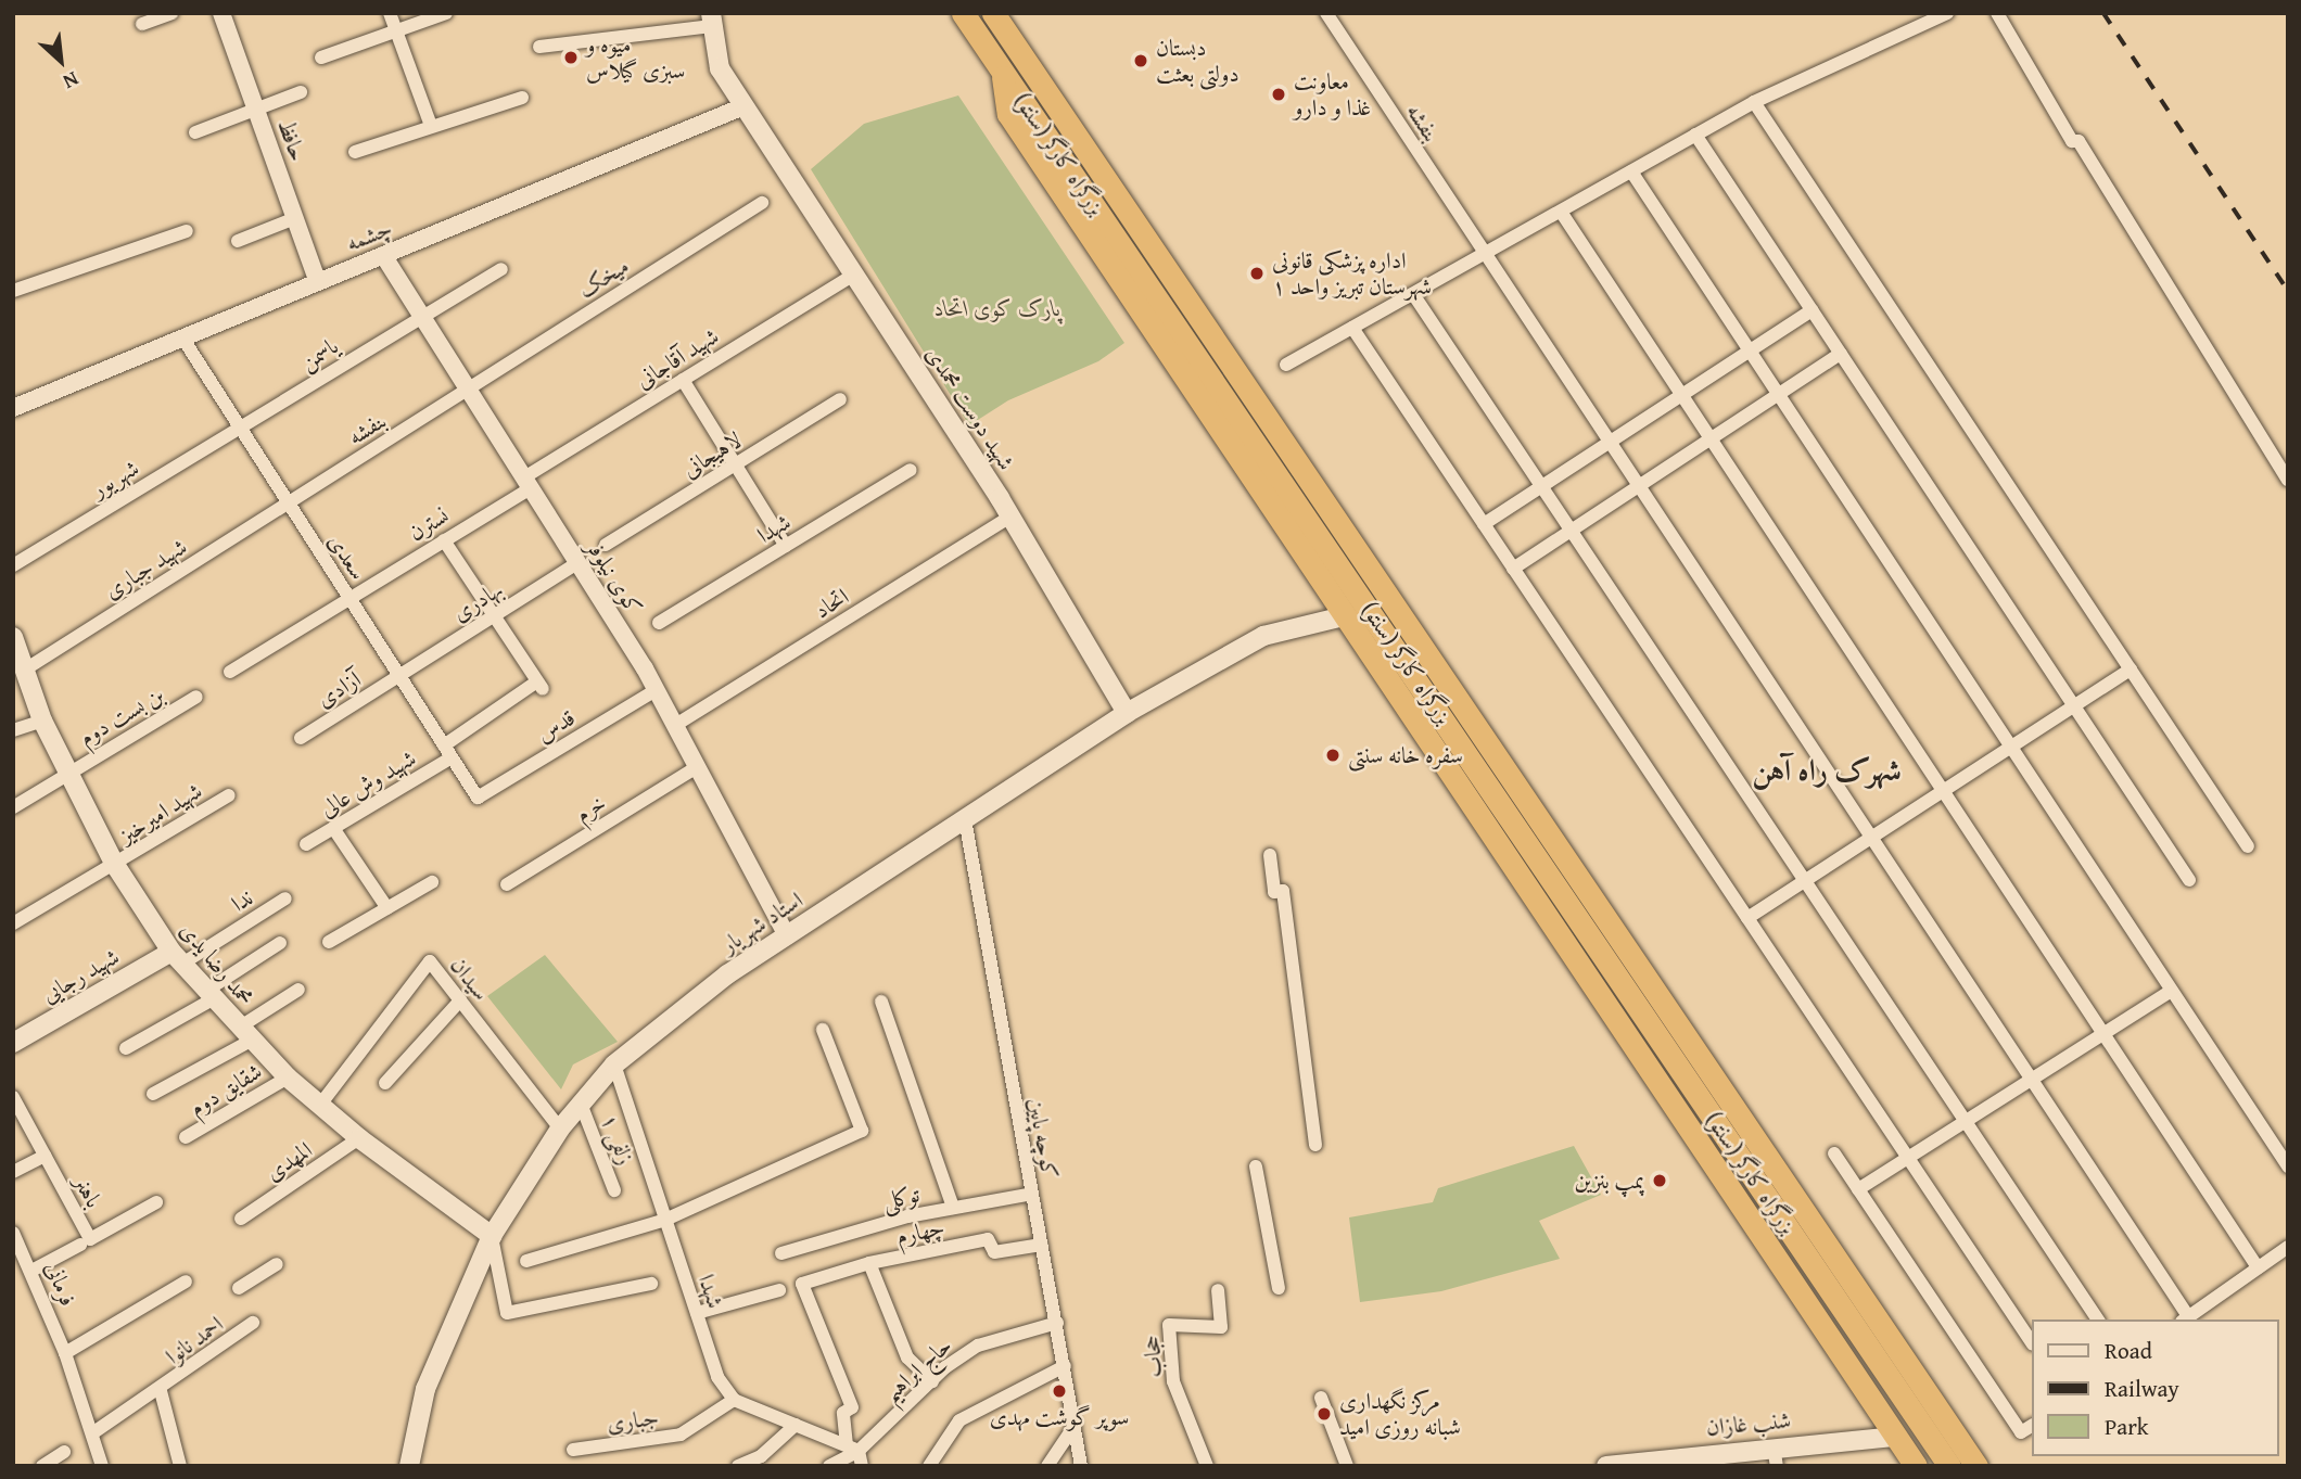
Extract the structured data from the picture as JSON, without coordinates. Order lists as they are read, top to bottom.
{
  "streets": {
    "highway": ["بزرگراه کارگر (سنتو)"],
    "main road": [
      "شهید دوست محمدی",
      "استاد شهریار",
      "محمد رضا یدی",
      "شهید رجایی",
      "شنب غازان"
    ],
    "street": [
      "بنفشه",
      "حافظ",
      "چشمه",
      "میخک",
      "یاسمن",
      "شهید آقاجانی",
      "لاهیجانی",
      "شهریور",
      "نسترن",
      "شهدا",
      "سعدی",
      "شهید جباری",
      "کوی نیلوفر",
      "بهادری",
      "اتحاد",
      "آزادی",
      "بن بست دوم",
      "قدس",
      "شهید وش عالی",
      "خرم",
      "شهید امیرخیز",
      "ندا",
      "سیدان",
      "شقایق دوم",
      "کوچه پایین",
      "زلفی ۱",
      "المهدی",
      "باهنر",
      "توکلی",
      "چهارم",
      "فرمانی",
      "احمد نانوا",
      "حجاب",
      "حاج ابراهیم",
      "جباری"
    ]
  },
  "crossings": [
    ["بنفشه", "میخک"],
    ["بنفشه", "سعدی"],
    ["بنفشه", "شهید جباری"],
    ["بنفشه", "کوی نیلوفر"],
    ["حافظ", "چشمه"],
    ["چشمه", "شهید دوست محمدی"],
    ["چشمه", "سعدی"],
    ["چشمه", "کوی نیلوفر"],
    ["میخک", "کوی نیلوفر"],
    ["یاسمن", "شهریور"],
    ["یاسمن", "سعدی"],
    ["یاسمن", "کوی نیلوفر"],
    ["شهید آقاجانی", "شهید دوست محمدی"],
    ["شهید آقاجانی", "نسترن"],
    ["شهید آقاجانی", "کوی نیلوفر"],
    ["شهید دوست محمدی", "اتحاد"],
    ["شهید دوست محمدی", "استاد شهریار"],
    ["شهریور", "سعدی"],
    ["نسترن", "سعدی"],
    ["نسترن", "کوی نیلوفر"],
    ["شهدا", "استاد شهریار"],
    ["شهدا", "جباری"],
    ["سعدی", "شهید جباری"],
    ["سعدی", "بهادری"],
    ["سعدی", "آزادی"],
    ["سعدی", "قدس"],
    ["سعدی", "شهید وش عالی"],
    ["شهید جباری", "محمد رضا یدی"],
    ["کوی نیلوفر", "بهادری"],
    ["کوی نیلوفر", "اتحاد"],
    ["کوی نیلوفر", "قدس"],
    ["کوی نیلوفر", "خرم"],
    ["کوی نیلوفر", "استاد شهریار"],
    ["بهادری", "آزادی"],
    ["بهادری", "شهید وش عالی"],
    ["بن بست دوم", "محمد رضا یدی"],
    ["شهید امیرخیز", "محمد رضا یدی"],
    ["ندا", "محمد رضا یدی"],
    ["ندا", "شهید رجایی"],
    ["استاد شهریار", "محمد رضا یدی"],
    ["استاد شهریار", "سیدان"],
    ["استاد شهریار", "کوچه پایین"],
    ["استاد شهریار", "زلفی ۱"],
    ["محمد رضا یدی", "شهید رجایی"],
    ["محمد رضا یدی", "سیدان"],
    ["محمد رضا یدی", "شقایق دوم"],
    ["محمد رضا یدی", "المهدی"],
    ["کوچه پایین", "توکلی"],
    ["کوچه پایین", "چهارم"],
    ["کوچه پایین", "حاج ابراهیم"],
    ["چهارم", "حاج ابراهیم"],
    ["فرمانی", "احمد نانوا"]
  ],
  "districts": ["شهرک راه آهن"],
  "parks": ["پارک کوی اتحاد"],
  "places": [
    "میوه و سبزی گیلاس",
    "دبستان دولتی بعثت",
    "معاونت غذا و دارو",
    "اداره پزشکی قانونی شهرستان تبریز واحد ۱",
    "سفره خانه سنتی",
    "پمپ بنزین",
    "سوپر گوشت مهدی",
    "مرکز نگهداری شبانه روزی امید"
  ],
  "legend": ["Road", "Railway", "Park"],
  "north": "bottom right"
}
